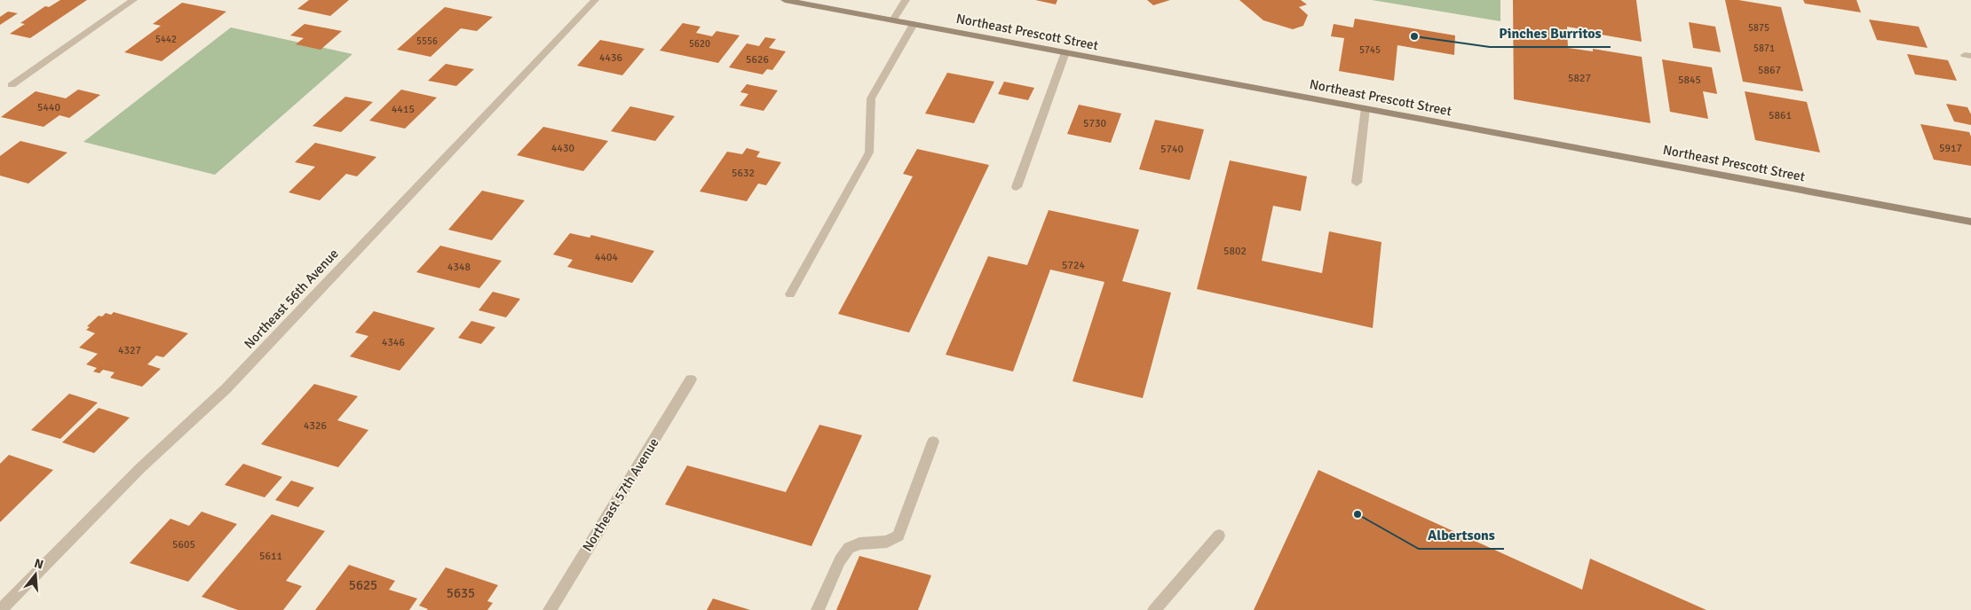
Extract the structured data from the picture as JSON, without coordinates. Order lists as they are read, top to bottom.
{
  "streets": {
    "street": ["Northeast Prescott Street", "Northeast 56th Avenue", "Northeast 57th Avenue"]
  },
  "places": ["Pinches Burritos", "Albertsons"],
  "house_numbers": [
    "5875",
    "5442",
    "5556",
    "5620",
    "5871",
    "5745",
    "4436",
    "5626",
    "5867",
    "5827",
    "5845",
    "5440",
    "4415",
    "5861",
    "5730",
    "4430",
    "5917",
    "5740",
    "5632",
    "5802",
    "4404",
    "5724",
    "4348",
    "4346",
    "4327",
    "4326",
    "5605",
    "5611",
    "5625",
    "5635"
  ],
  "north": "top"
}
